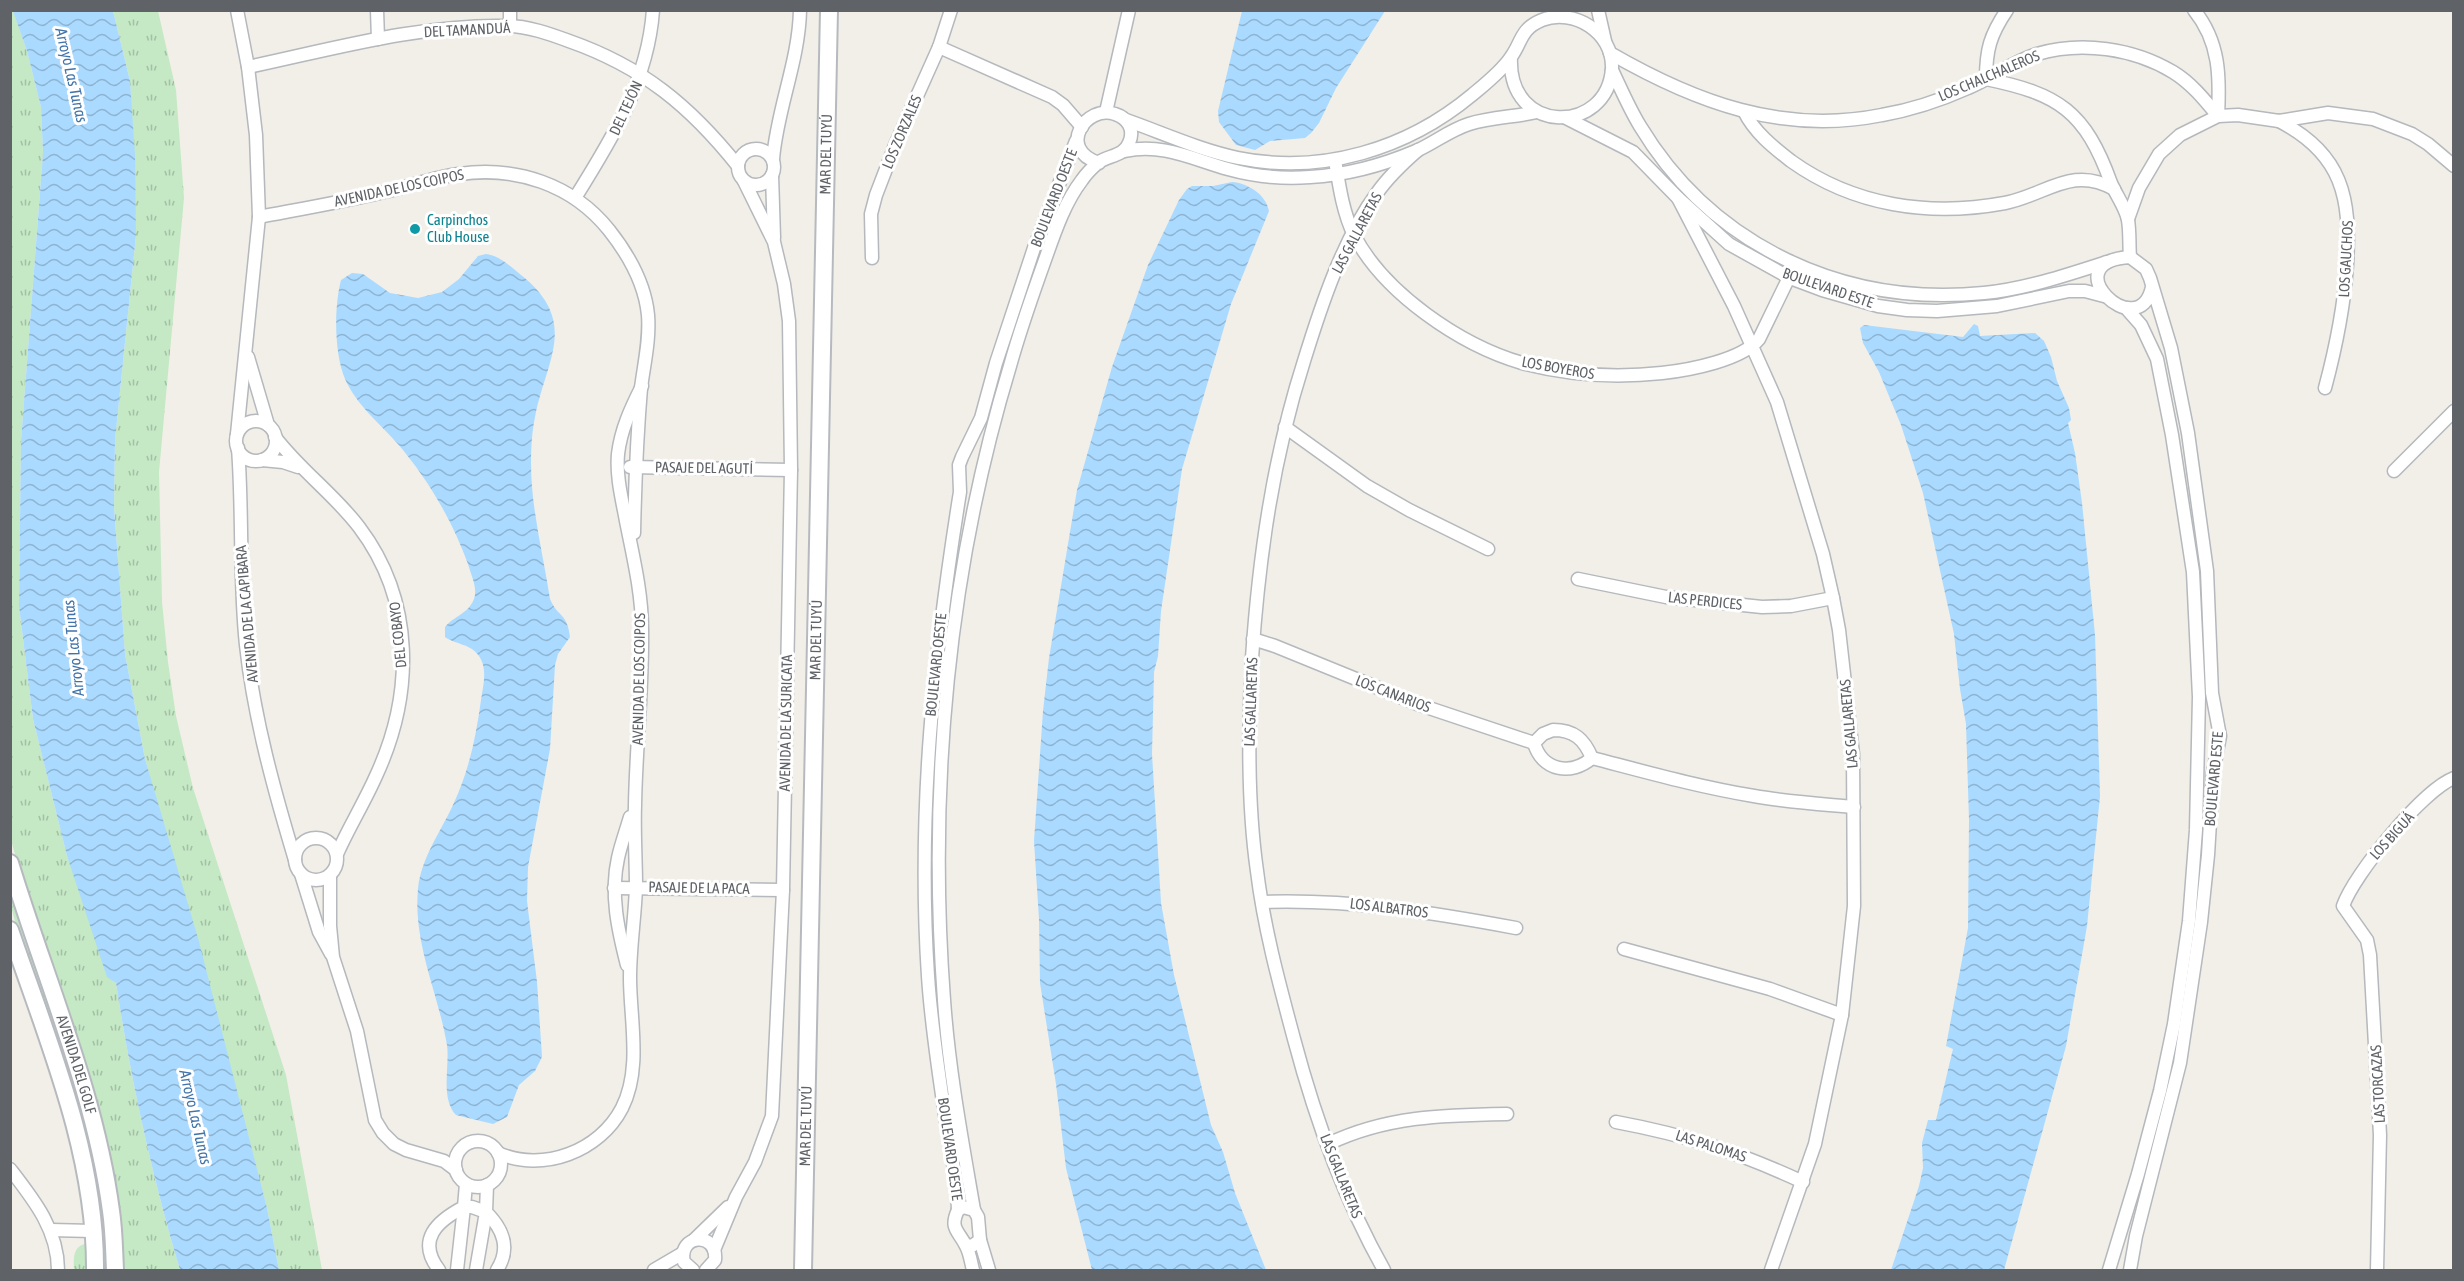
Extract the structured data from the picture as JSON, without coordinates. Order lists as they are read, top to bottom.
{
  "streets": {
    "street": [
      "DEL TAMANDUÁ",
      "LOS CHALCHALEROS",
      "DEL TEJÓN",
      "LOS ZORZALES",
      "MAR DEL TUYÚ",
      "AVENIDA DE LOS COIPOS",
      "BOULEVARD OESTE",
      "LAS GALLARETAS",
      "LOS GAUCHOS",
      "BOULEVARD ESTE",
      "LOS BOYEROS",
      "PASAJE DEL AGUTÍ",
      "LAS PERDICES",
      "AVENIDA DE LA CAPIBARA",
      "DEL COBAYO",
      "LOS CANARIOS",
      "AVENIDA DE LA SURICATA",
      "LOS BIGUÁ",
      "PASAJE DE LA PACA",
      "LOS ALBATROS",
      "AVENIDA DEL GOLF",
      "LAS TORCAZAS",
      "LAS PALOMAS"
    ]
  },
  "crossings": [
    ["DEL TAMANDUÁ", "DEL TEJÓN"],
    ["DEL TAMANDUÁ", "AVENIDA DE LA CAPIBARA"],
    ["DEL TAMANDUÁ", "AVENIDA DE LA SURICATA"],
    ["LOS CHALCHALEROS", "BOULEVARD ESTE"],
    ["DEL TEJÓN", "AVENIDA DE LOS COIPOS"],
    ["AVENIDA DE LOS COIPOS", "PASAJE DEL AGUTÍ"],
    ["AVENIDA DE LOS COIPOS", "AVENIDA DE LA CAPIBARA"],
    ["AVENIDA DE LOS COIPOS", "PASAJE DE LA PACA"],
    ["LAS GALLARETAS", "BOULEVARD ESTE"],
    ["LAS GALLARETAS", "LOS BOYEROS"],
    ["LAS GALLARETAS", "LAS PERDICES"],
    ["LAS GALLARETAS", "LOS CANARIOS"],
    ["LAS GALLARETAS", "LOS ALBATROS"],
    ["LAS GALLARETAS", "LAS PALOMAS"],
    ["PASAJE DEL AGUTÍ", "AVENIDA DE LA SURICATA"],
    ["AVENIDA DE LA CAPIBARA", "DEL COBAYO"],
    ["AVENIDA DE LA SURICATA", "PASAJE DE LA PACA"],
    ["LOS BIGUÁ", "LAS TORCAZAS"]
  ],
  "water": ["Arroyo Las Tunas"],
  "places": ["Carpinchos Club House"]
}
